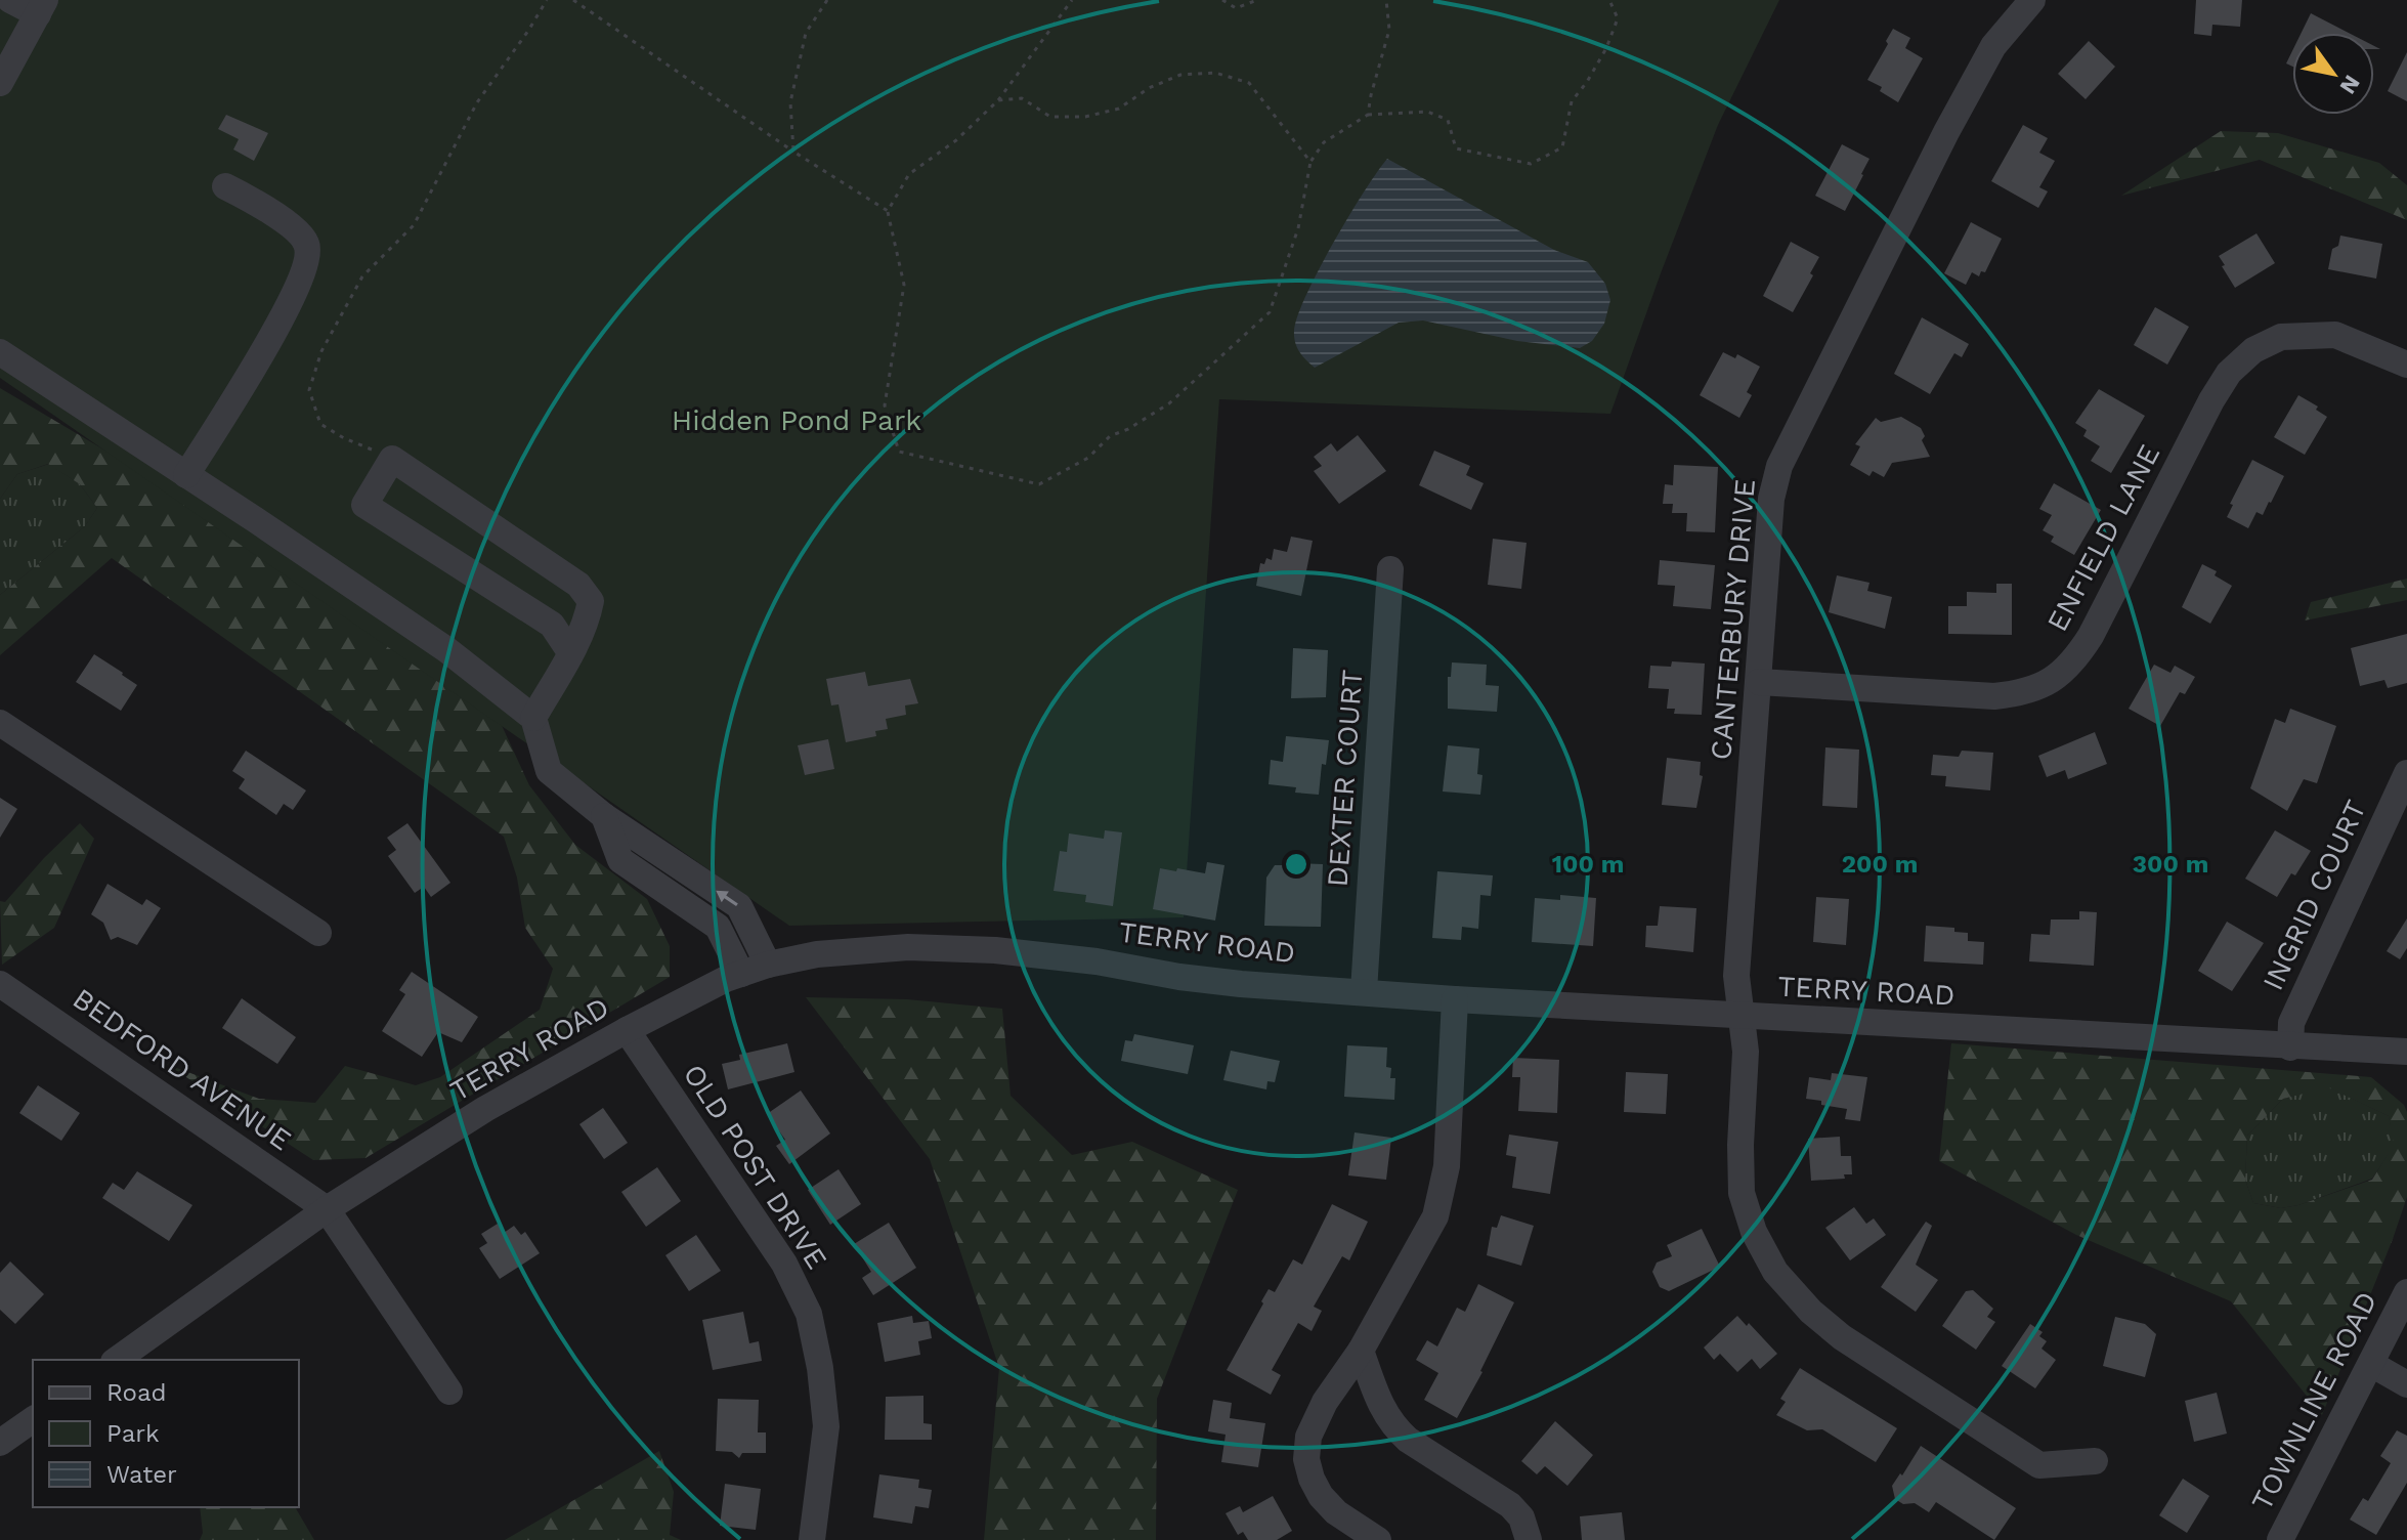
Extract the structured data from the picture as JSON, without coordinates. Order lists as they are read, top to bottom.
{
  "streets": {
    "street": [
      "ENFIELD LANE",
      "CANTERBURY DRIVE",
      "DEXTER COURT",
      "INGRID COURT",
      "TERRY ROAD",
      "BEDFORD AVENUE",
      "OLD POST DRIVE",
      "TOWNLINE ROAD"
    ]
  },
  "crossings": [
    ["ENFIELD LANE", "CANTERBURY DRIVE"],
    ["CANTERBURY DRIVE", "TERRY ROAD"],
    ["DEXTER COURT", "TERRY ROAD"],
    ["INGRID COURT", "TERRY ROAD"],
    ["TERRY ROAD", "BEDFORD AVENUE"],
    ["TERRY ROAD", "OLD POST DRIVE"]
  ],
  "parks": ["Hidden Pond Park"],
  "legend": ["Road", "Park", "Water"],
  "north": "bottom right",
  "rings": ["100 m", "200 m", "300 m"]
}
